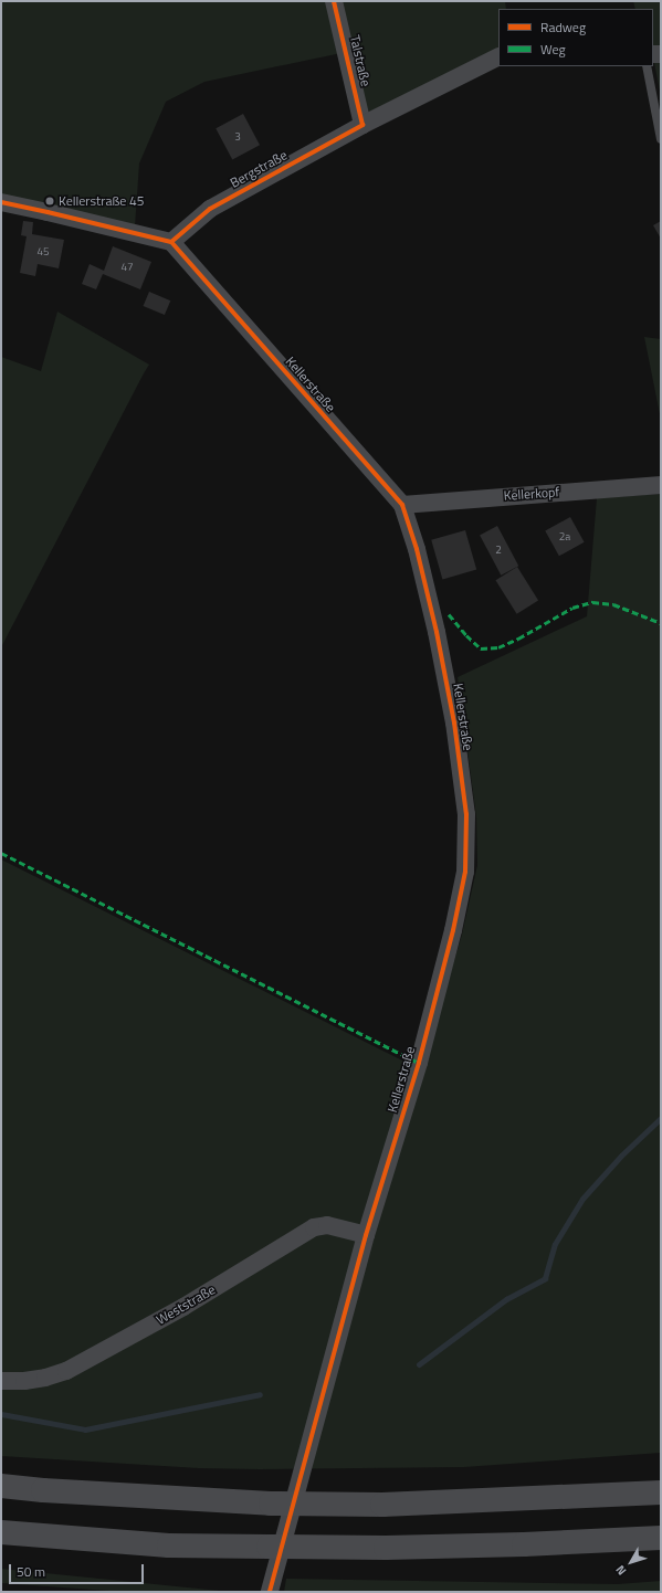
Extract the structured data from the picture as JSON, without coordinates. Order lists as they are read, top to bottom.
{
  "streets": {
    "street": [
      "Talstraße",
      "Bergstraße",
      "Kellerstraße",
      "Kellerkopf",
      "Weststraße"
    ]
  },
  "crossings": [
    ["Talstraße", "Bergstraße"],
    ["Bergstraße", "Kellerstraße"],
    ["Kellerstraße", "Kellerkopf"],
    ["Kellerstraße", "Weststraße"]
  ],
  "places": ["Kellerstraße 45"],
  "house_numbers": [
    "3",
    "45",
    "47",
    "2a",
    "2"
  ],
  "legend": ["Radweg", "Weg"],
  "scale_bar": "50 m",
  "north": "bottom left"
}
